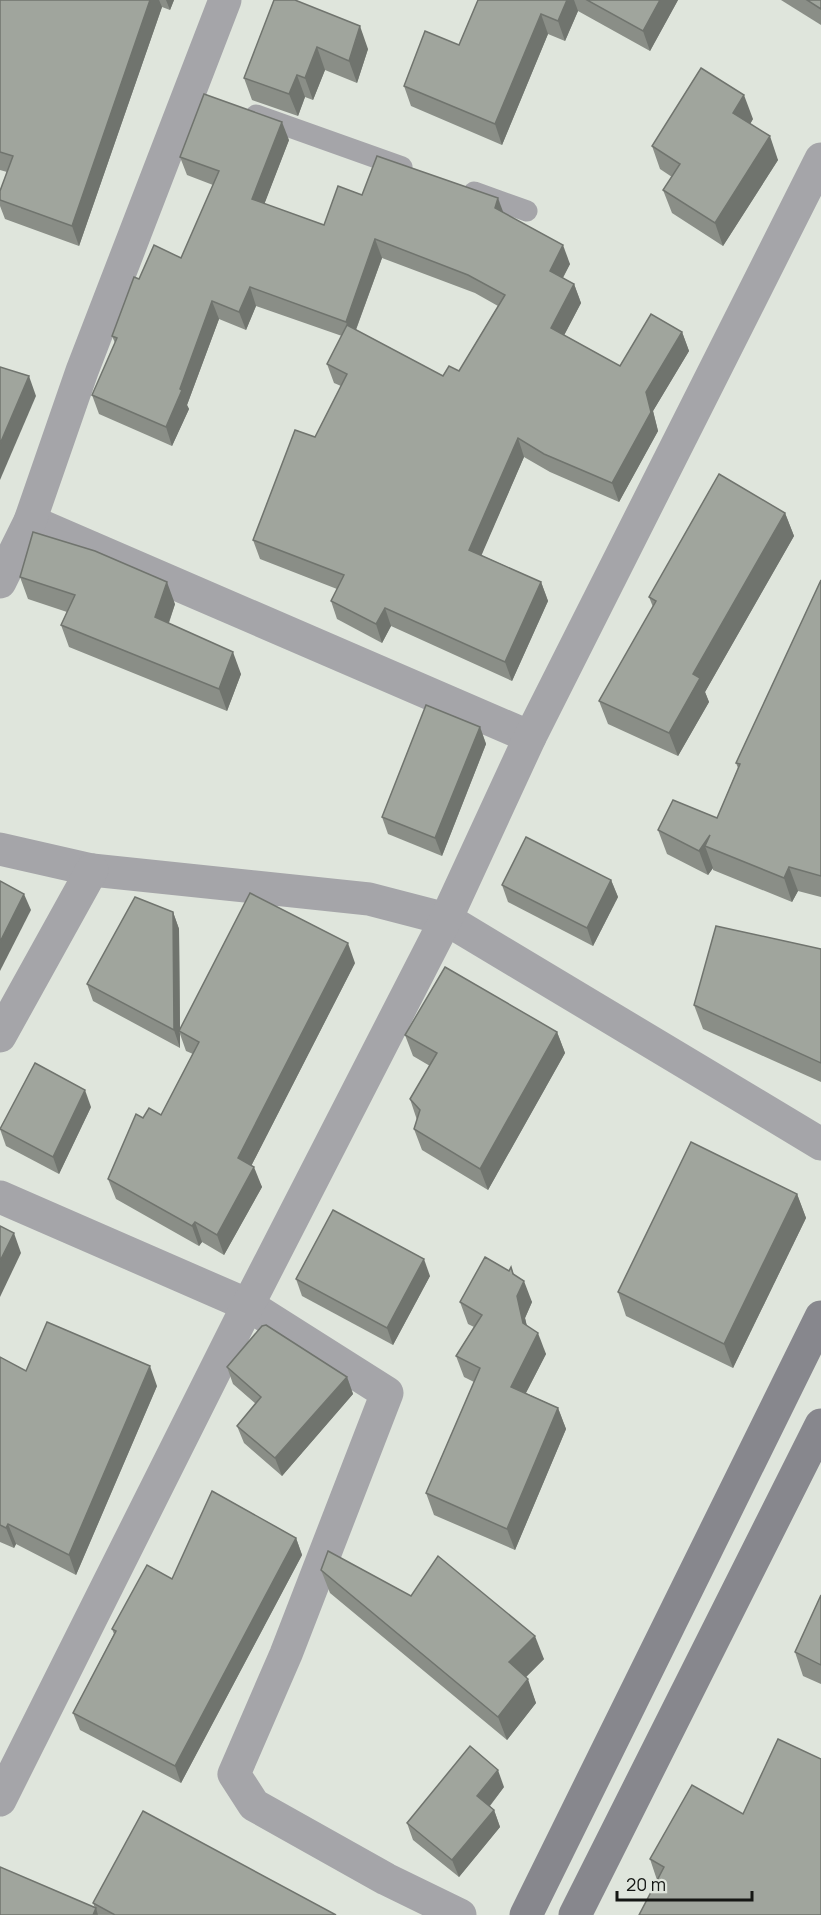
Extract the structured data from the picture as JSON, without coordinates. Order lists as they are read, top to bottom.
{
  "scale_bar": "20 m"
}
